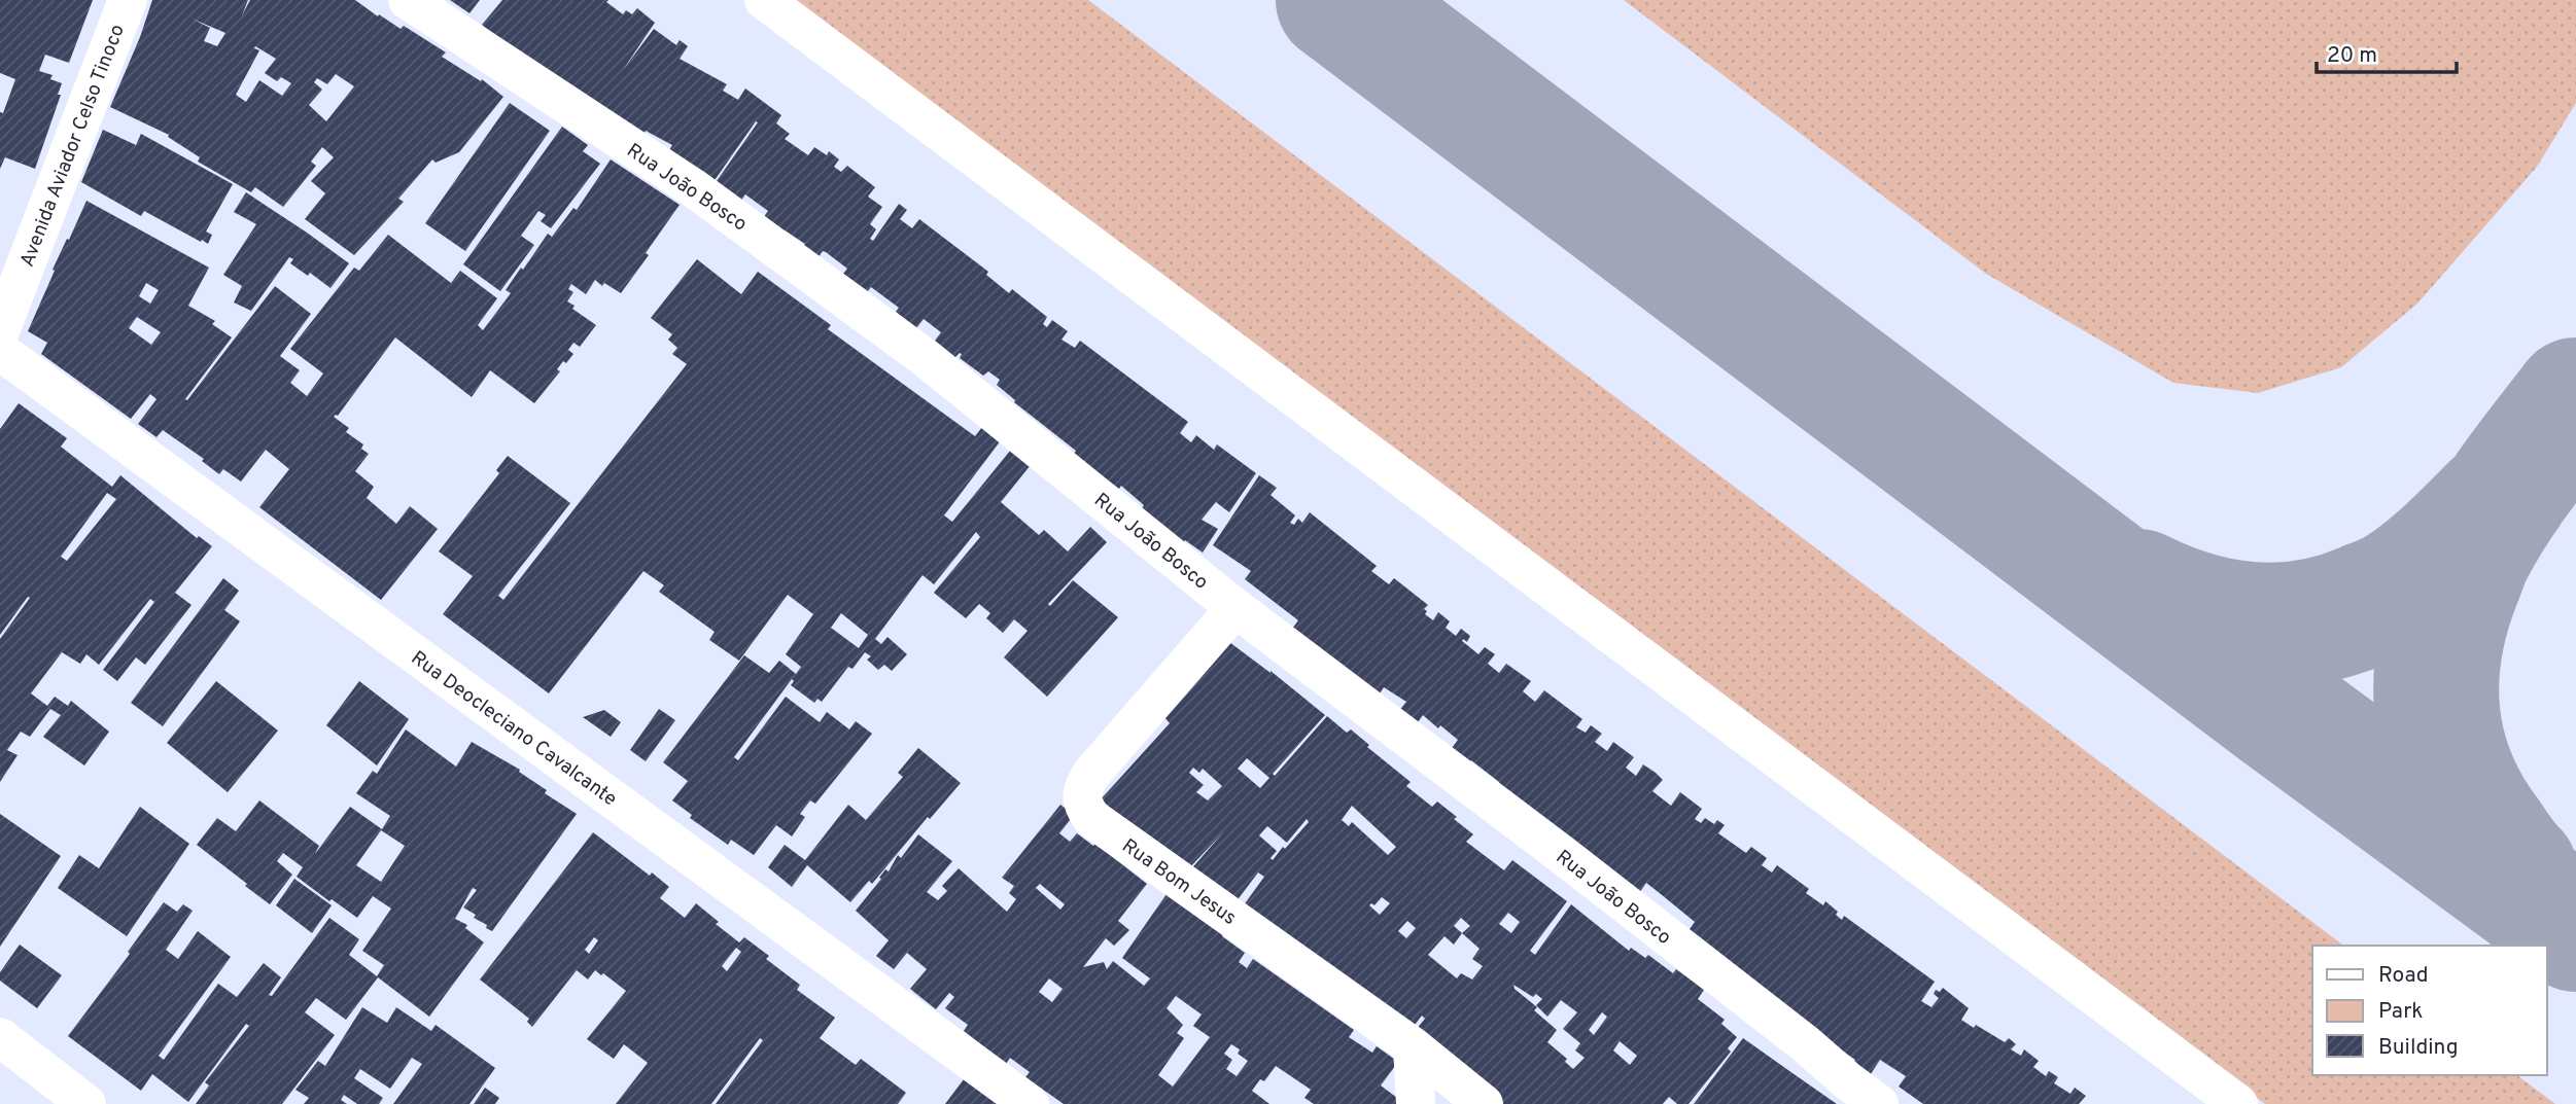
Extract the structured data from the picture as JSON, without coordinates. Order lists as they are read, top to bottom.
{
  "streets": {
    "street": [
      "Avenida Aviador Celso Tinoco",
      "Rua João Bosco",
      "Rua Deocleciano Cavalcante",
      "Rua Bom Jesus"
    ]
  },
  "crossings": [
    ["Rua João Bosco", "Rua Bom Jesus"]
  ],
  "legend": ["Road", "Park", "Building"],
  "scale_bar": "20 m"
}
